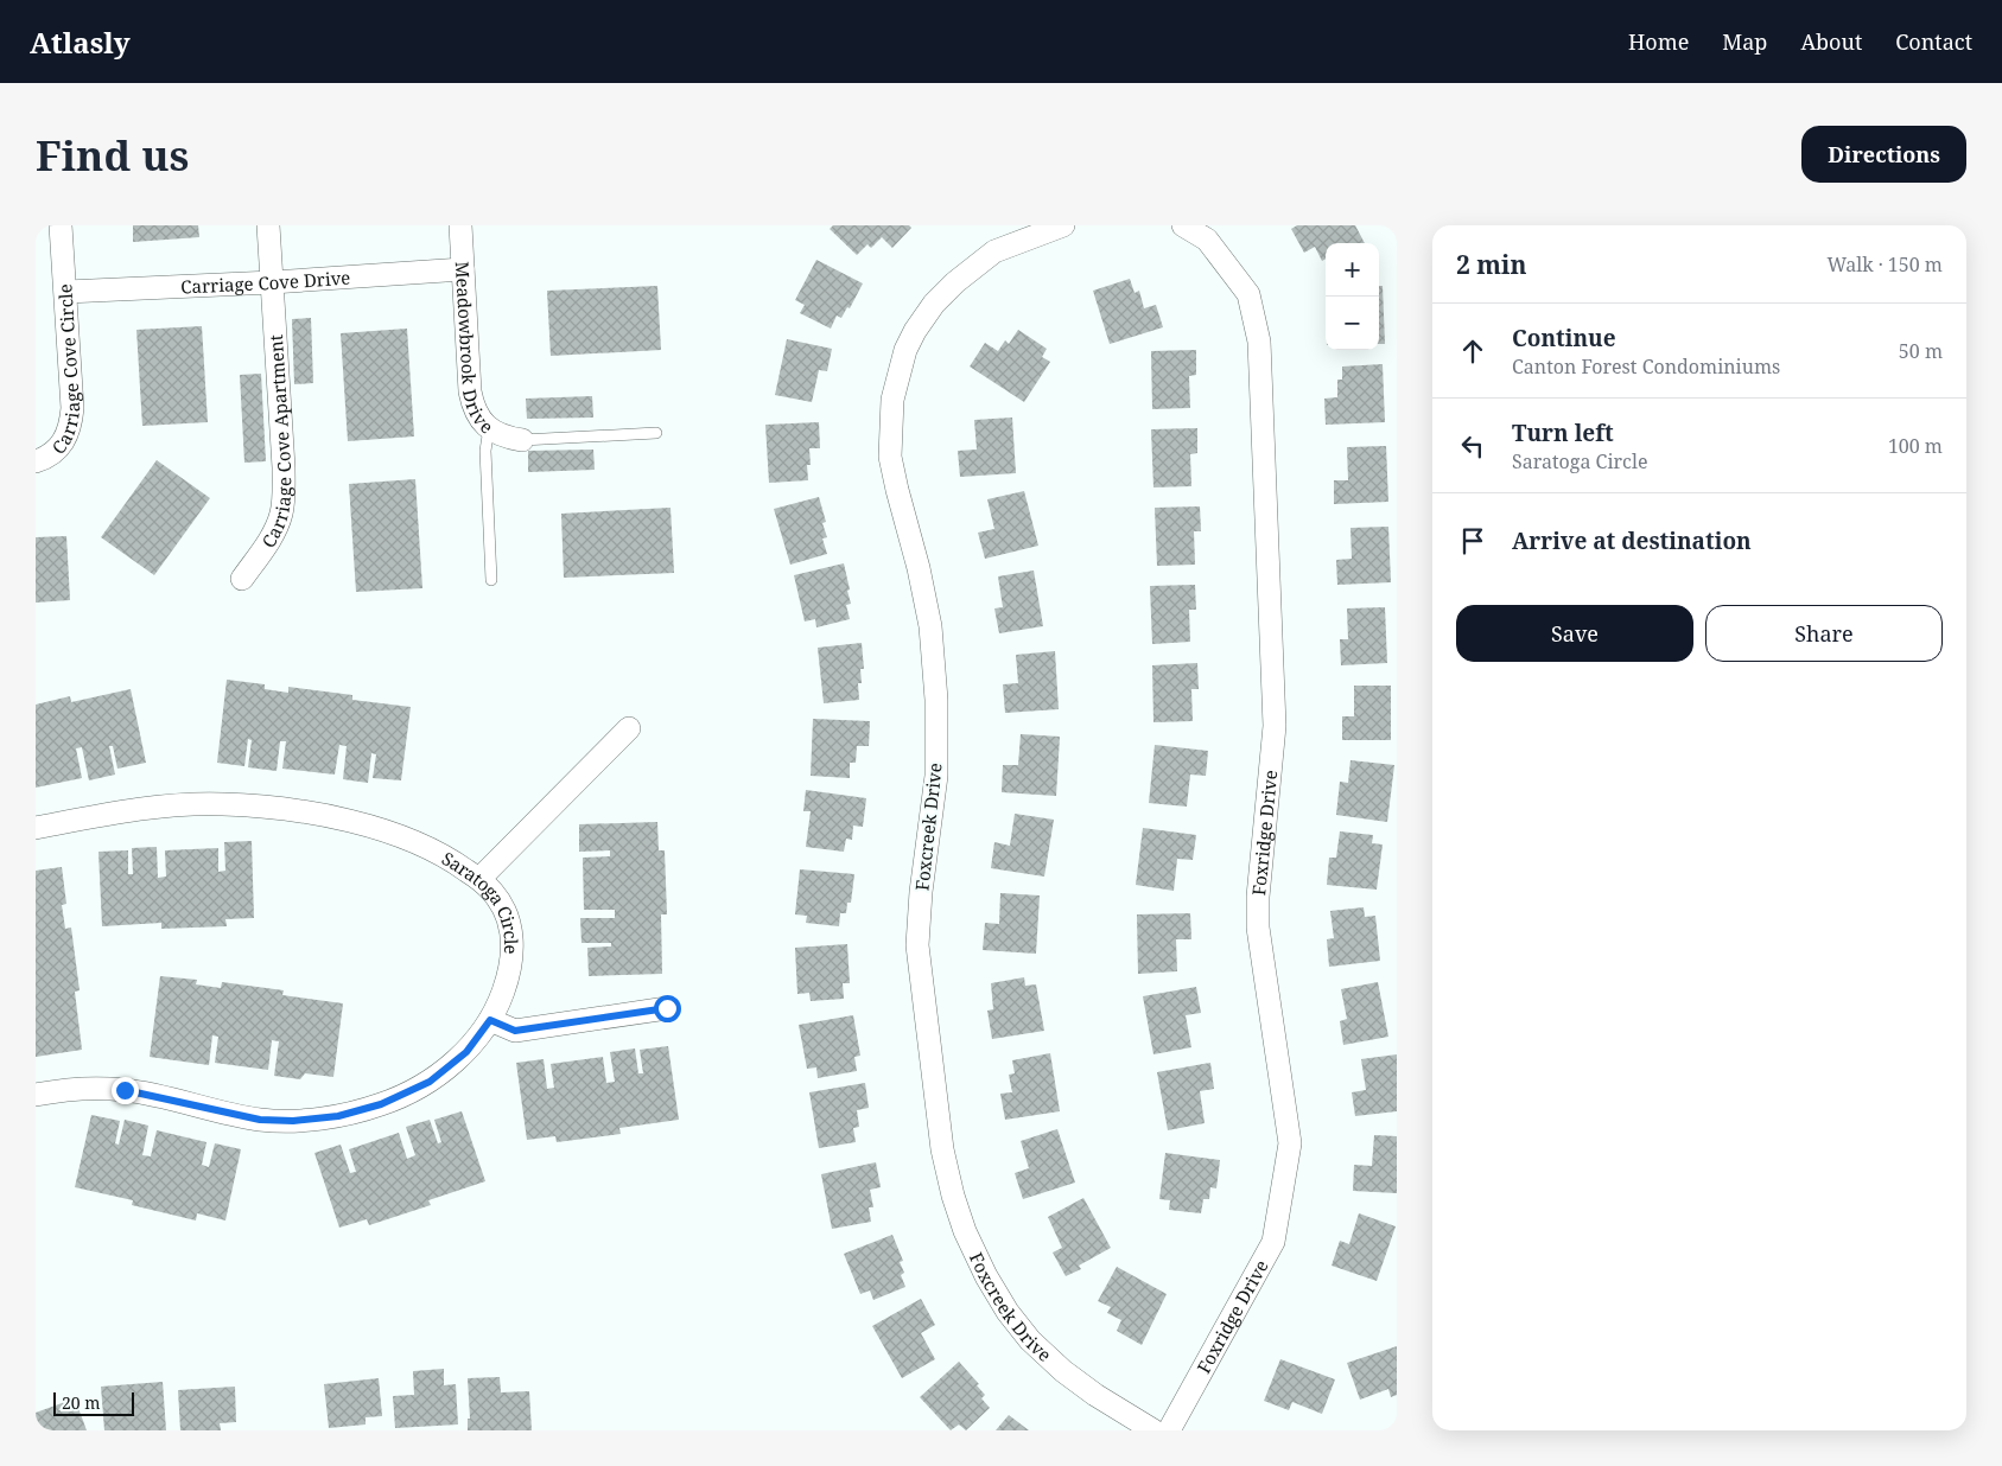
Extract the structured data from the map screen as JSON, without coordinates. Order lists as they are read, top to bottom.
{
  "streets": {
    "street": [
      "Carriage Cove Drive",
      "Meadowbrook Drive",
      "Carriage Cove Circle",
      "Carriage Cove Apartment",
      "Foxcreek Drive",
      "Foxridge Drive",
      "Saratoga Circle"
    ]
  },
  "crossings": [
    ["Carriage Cove Drive", "Meadowbrook Drive"],
    ["Carriage Cove Drive", "Carriage Cove Circle"],
    ["Carriage Cove Drive", "Carriage Cove Apartment"]
  ],
  "scale_bar": "20 m",
  "page": {
    "header": "Atlasly",
    "nav": [
      "Home",
      "Map",
      "About",
      "Contact"
    ],
    "buttons": [
      "Directions",
      ["Save", "Share"]
    ],
    "title": "Find us",
    "heading": ["2 min", "Walk · 150 m"],
    "map_buttons": ["+", "−"],
    "list": [
      ["Continue", "Canton Forest Condominiums", "50 m"],
      ["Turn left", "Saratoga Circle", "100 m"],
      "Arrive at destination"
    ],
    "scale": "20 m"
  }
}
